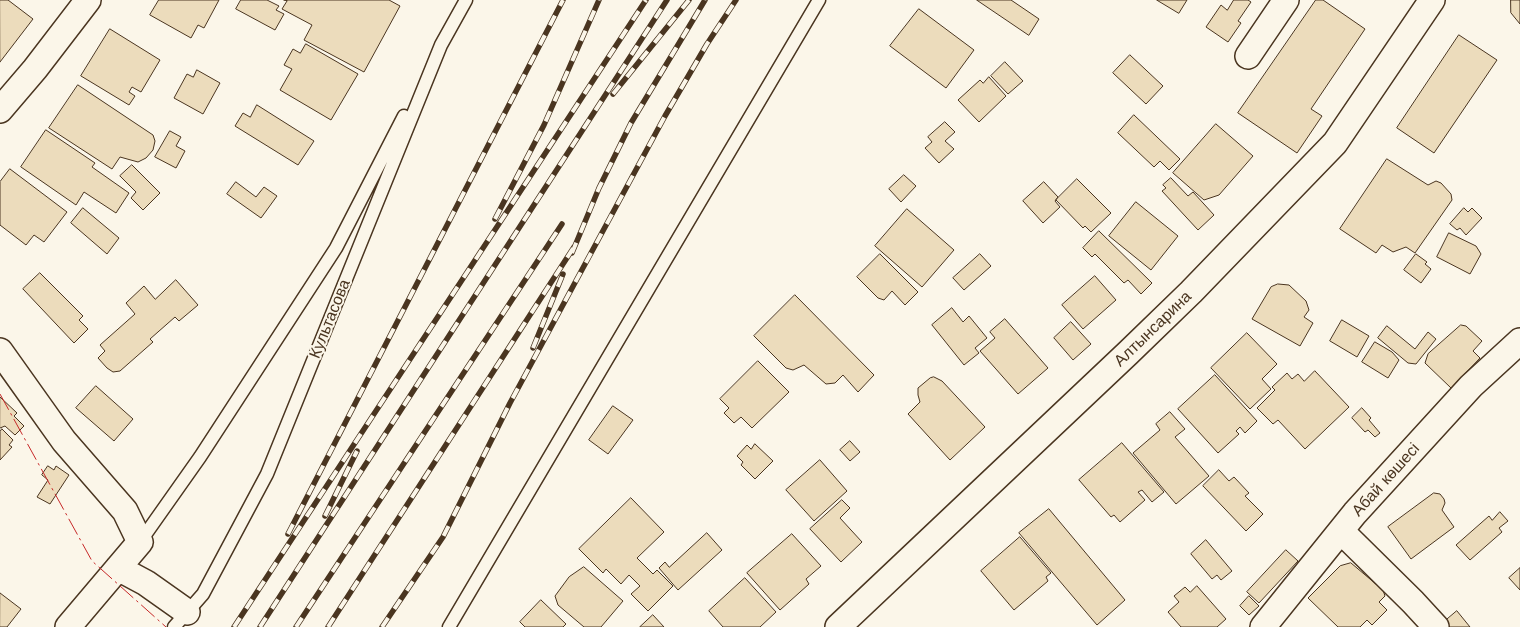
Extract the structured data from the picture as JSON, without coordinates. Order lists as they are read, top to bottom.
{
  "streets": {
    "street": ["Алтынсарина", "Абай көшесі"],
    "lane": ["Культасова"]
  }
}
